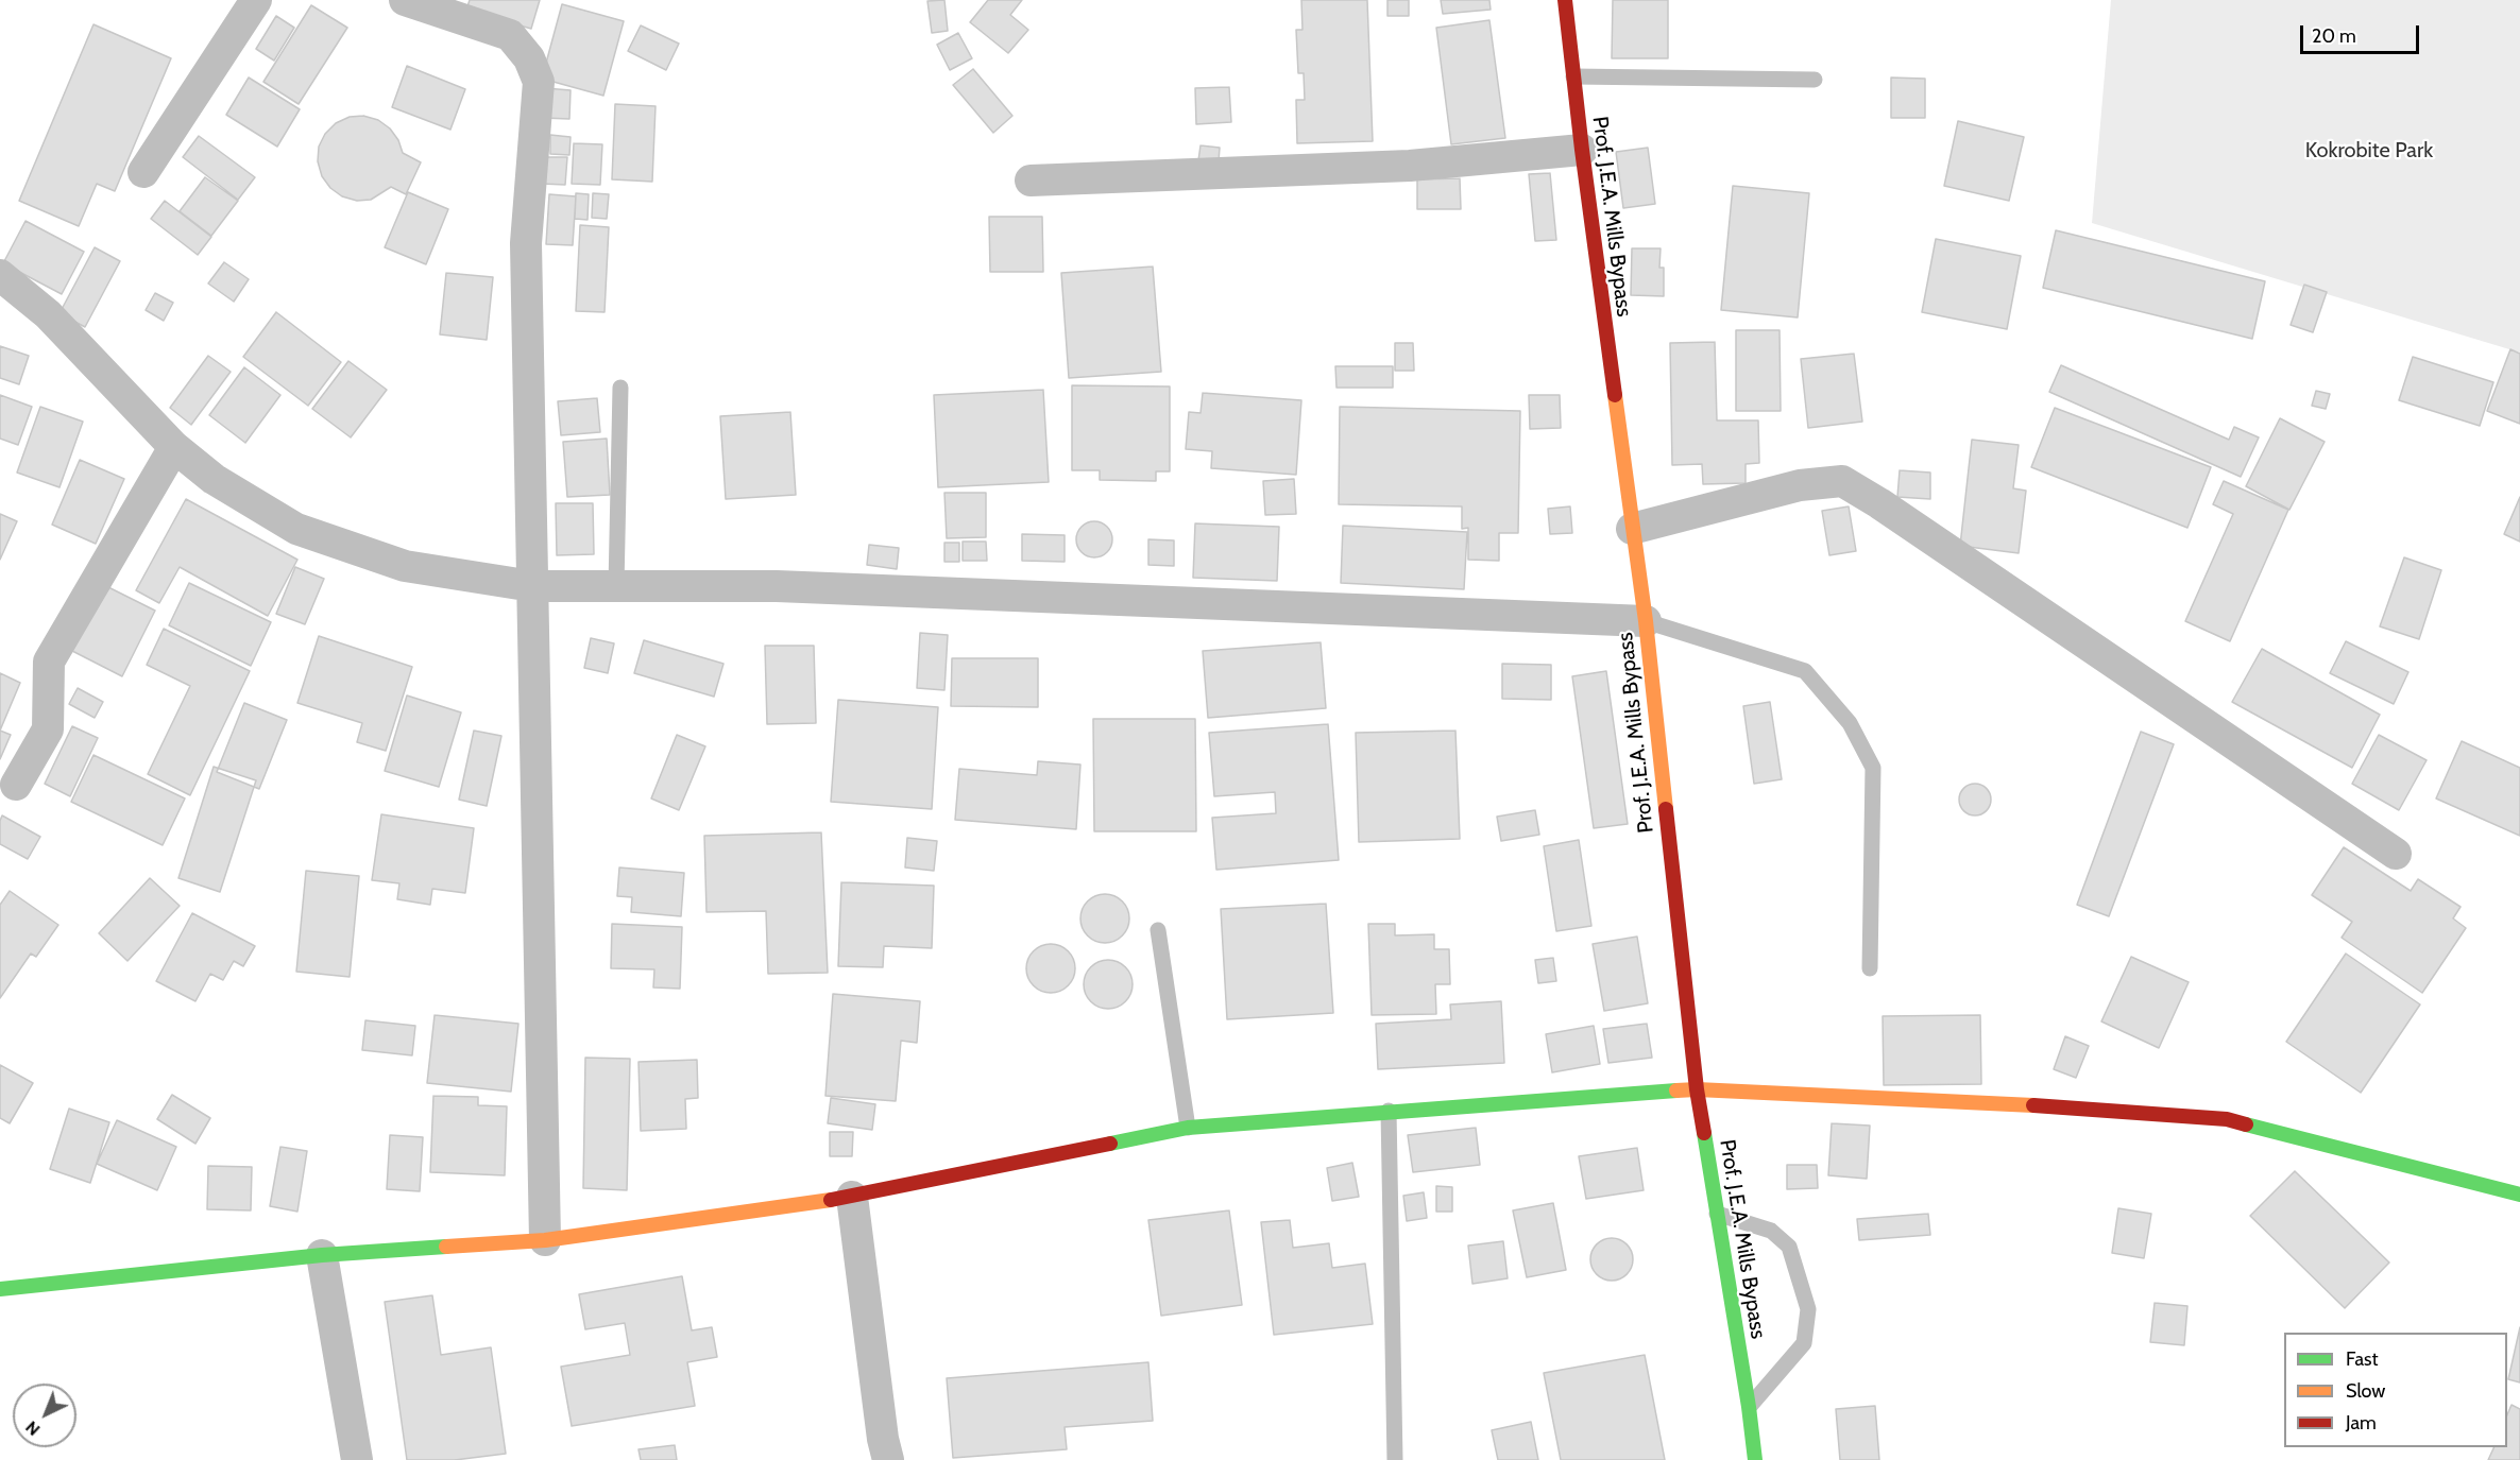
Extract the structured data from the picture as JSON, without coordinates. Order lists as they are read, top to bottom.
{
  "streets": {
    "street": ["Prof. J.E.A. Mills Bypass"]
  },
  "parks": ["Kokrobite Park"],
  "legend": ["Fast", "Slow", "Jam"],
  "scale_bar": "20 m",
  "north": "bottom left"
}
